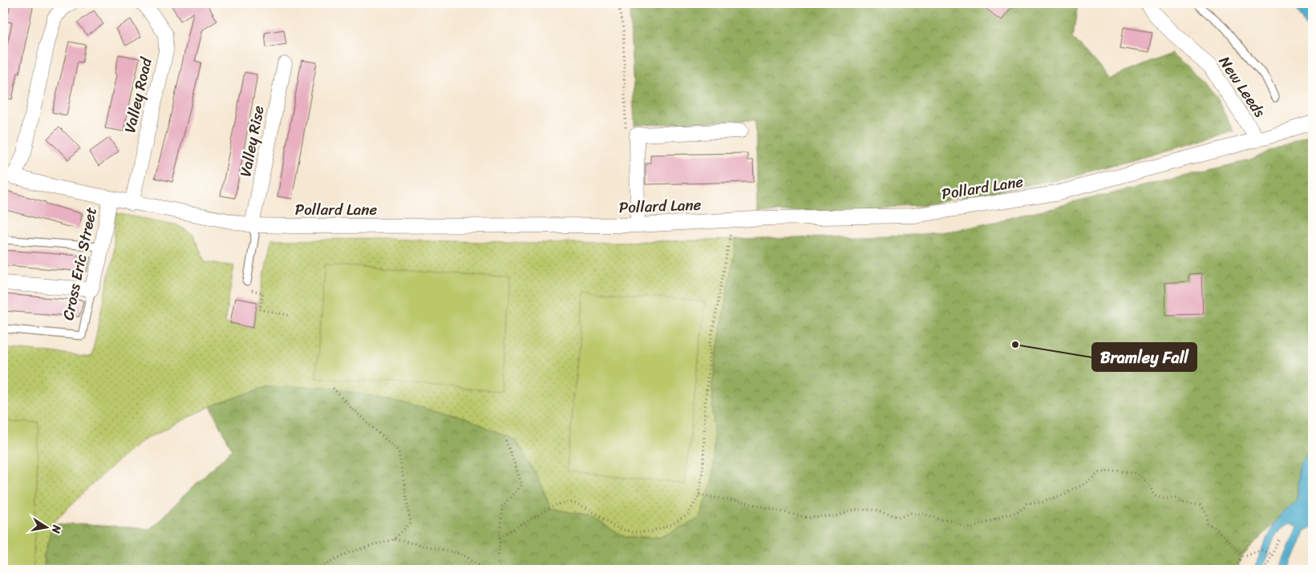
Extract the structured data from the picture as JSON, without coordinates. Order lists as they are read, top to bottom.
{
  "streets": {
    "street": [
      "New Leeds",
      "Valley Road",
      "Valley Rise",
      "Pollard Lane",
      "Cross Eric Street"
    ]
  },
  "crossings": [
    ["New Leeds", "Pollard Lane"],
    ["Valley Road", "Pollard Lane"],
    ["Valley Rise", "Pollard Lane"],
    ["Pollard Lane", "Cross Eric Street"]
  ],
  "places": ["Bramley Fall"],
  "north": "right"
}
